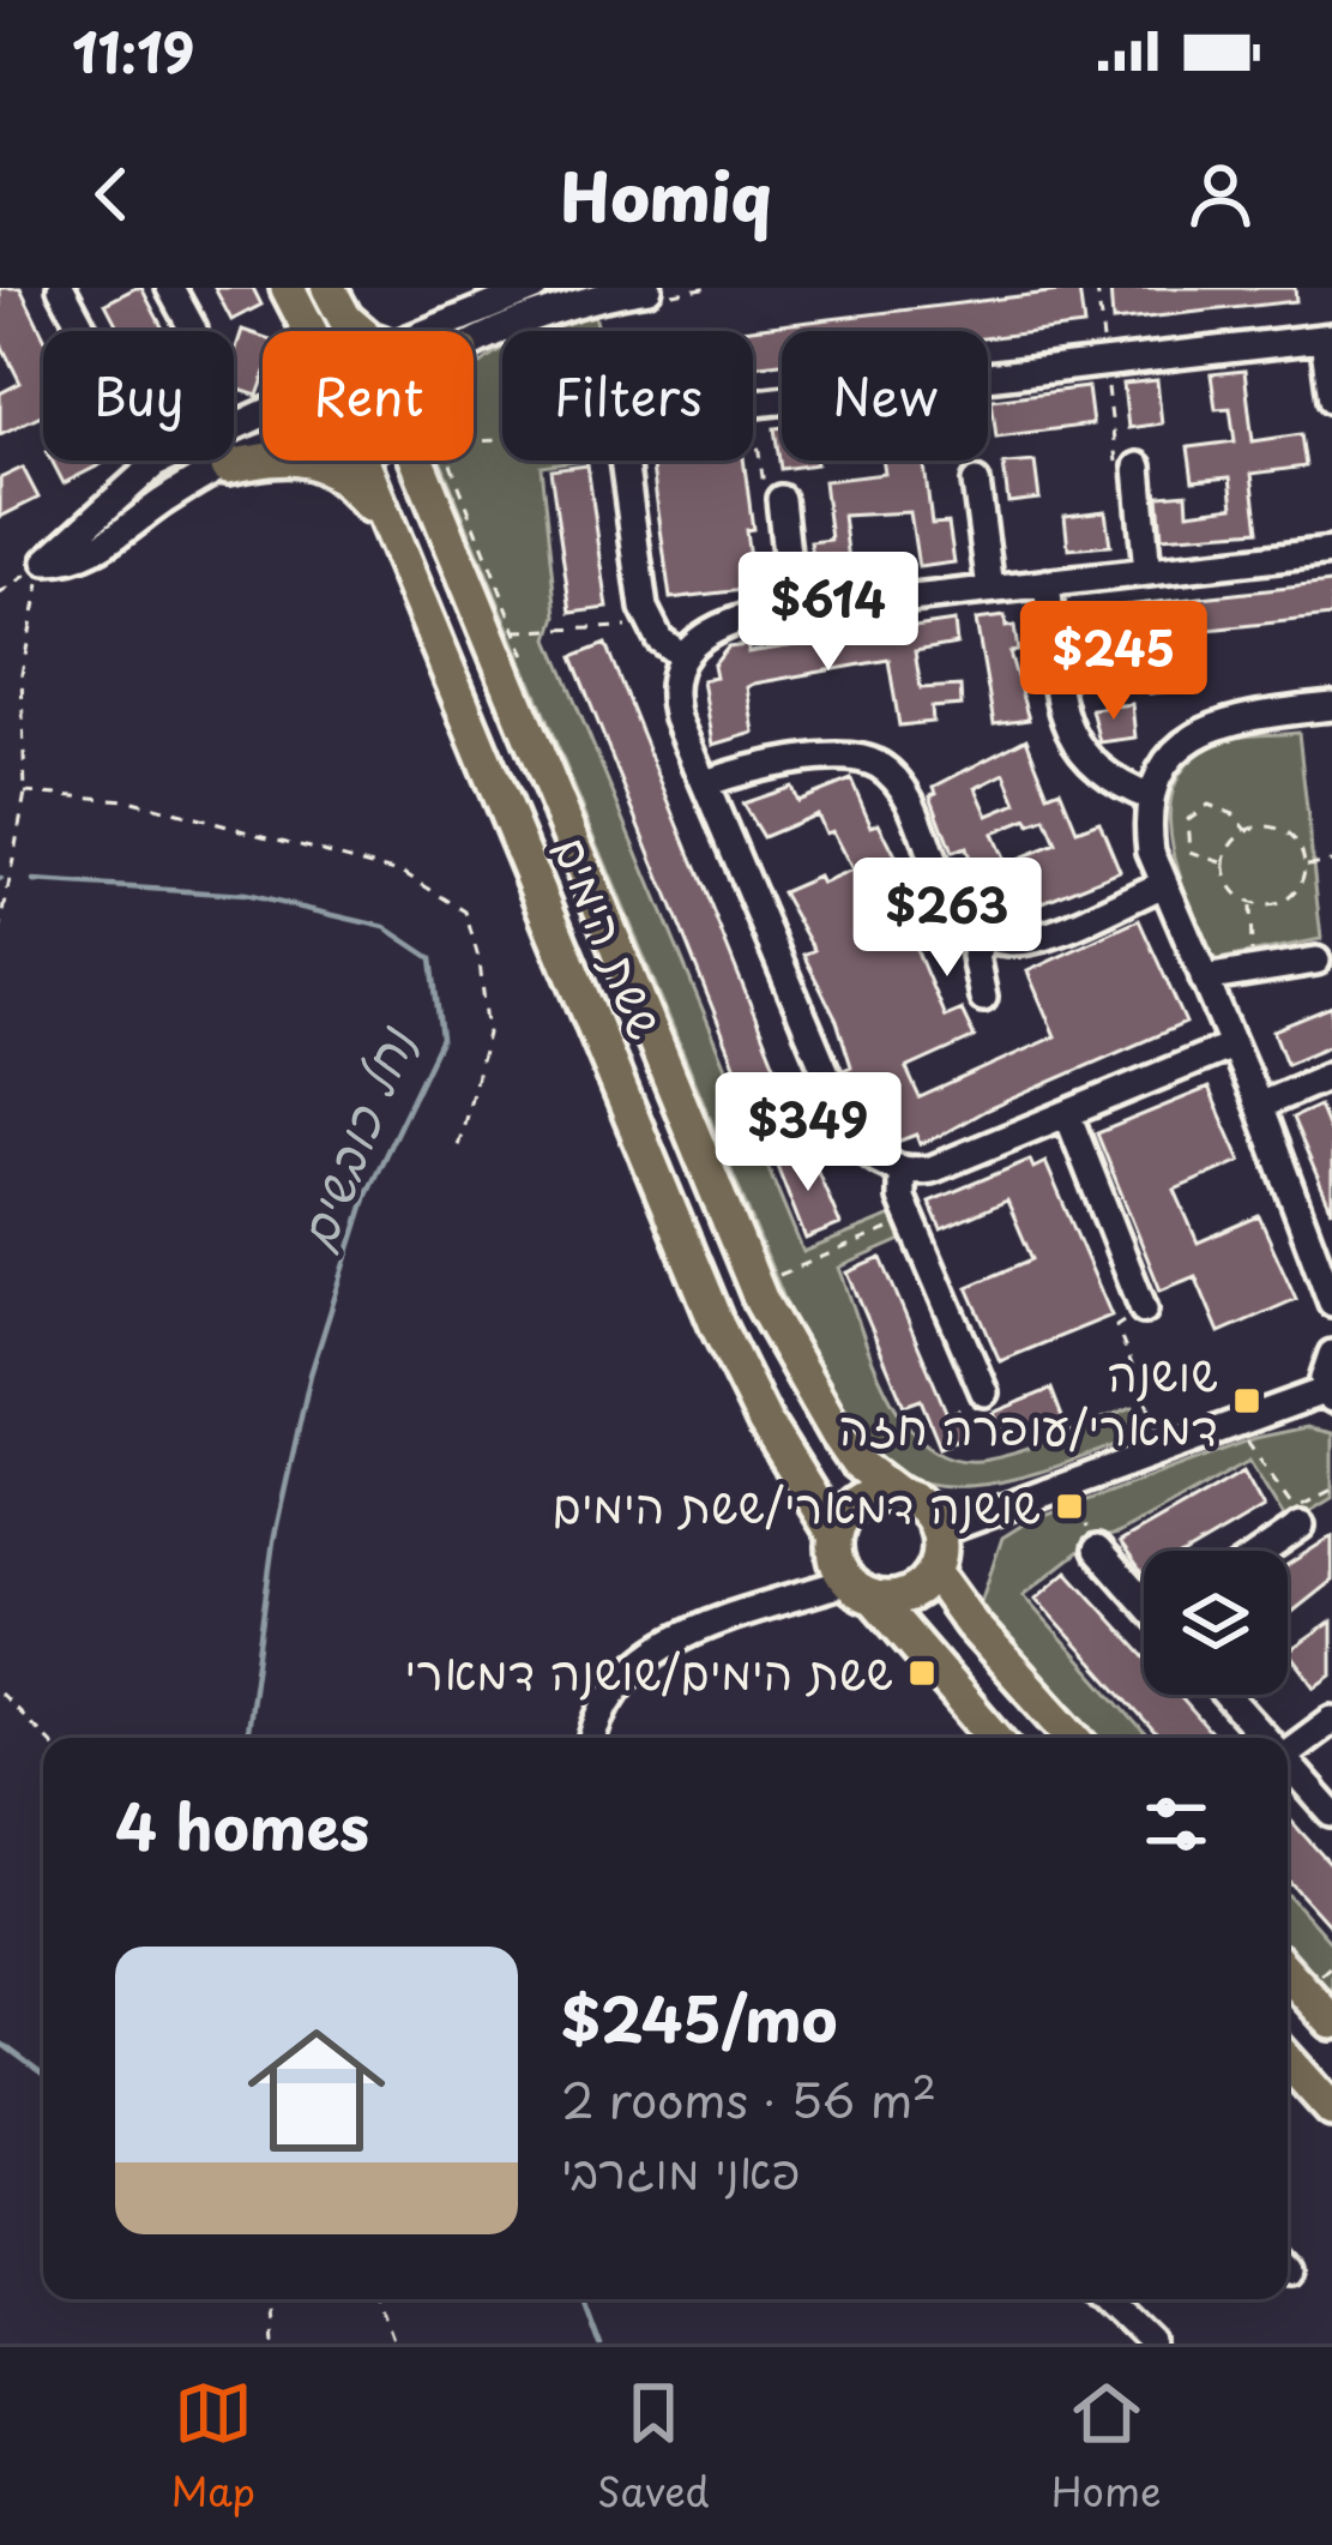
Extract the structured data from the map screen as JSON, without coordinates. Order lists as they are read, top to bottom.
{
  "streets": {
    "main road": ["ששת הימים"]
  },
  "water": ["נחל כובשים"],
  "places": {
    "transit": ["שושנה דמארי/עופרה חזה", "שושנה דמארי/ששת הימים", "ששת הימים/שושנה דמארי"]
  },
  "page": {
    "status": "11:19",
    "header": "Homiq",
    "chip": [
      "Buy",
      "Rent",
      "Filters",
      "New"
    ],
    "price": [
      "$614",
      "$245",
      "$263",
      "$349"
    ],
    "heading": "4 homes",
    "list": [
      {
        "name": "$245/mo",
        "note": "2 rooms · 56 m² · פאני מוגרבי"
      }
    ],
    "tabs": ["Map", "Saved", "Home"]
  }
}
